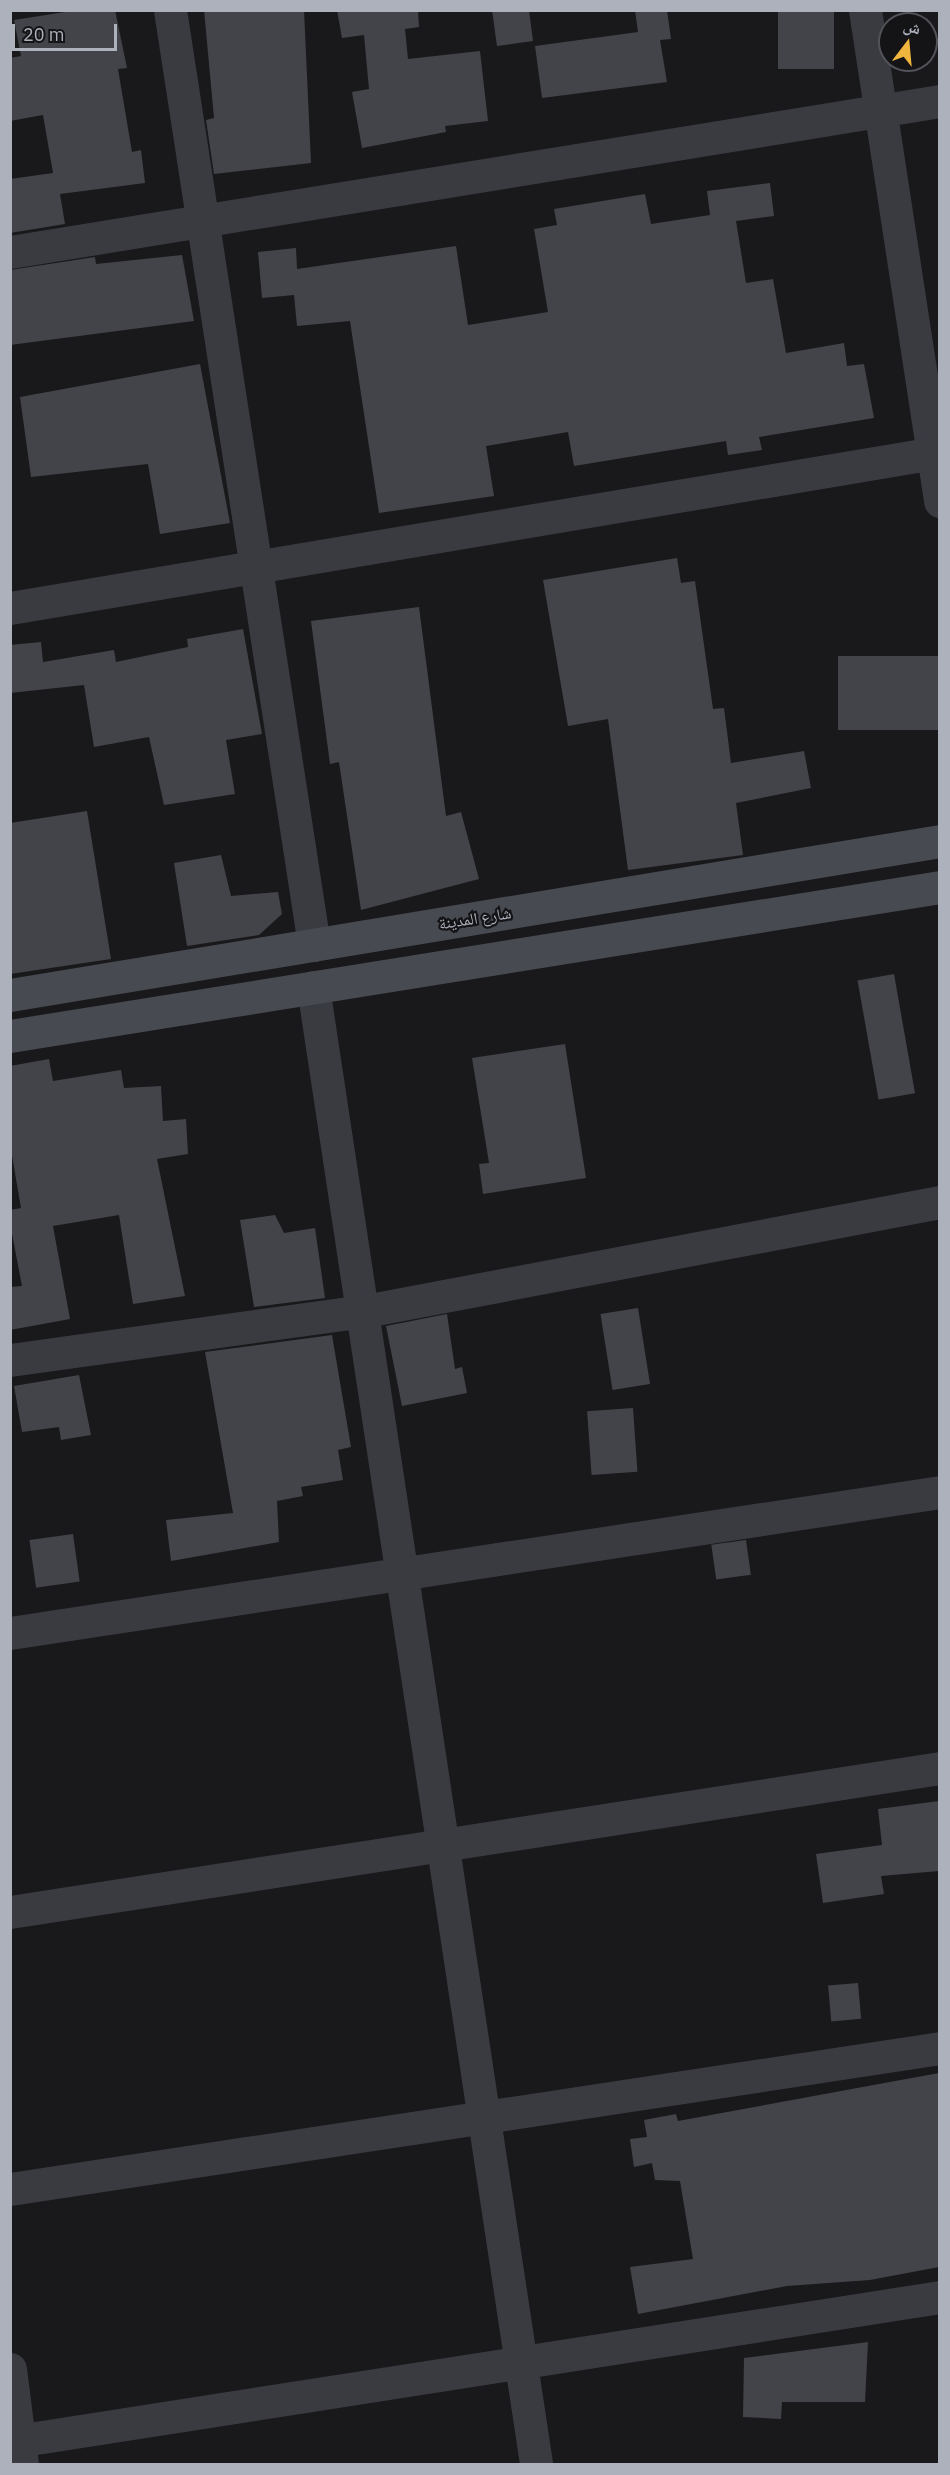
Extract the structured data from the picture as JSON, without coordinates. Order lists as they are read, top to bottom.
{
  "streets": {
    "main road": ["شارع المدينة"]
  },
  "scale_bar": "20 m",
  "north": "top"
}
